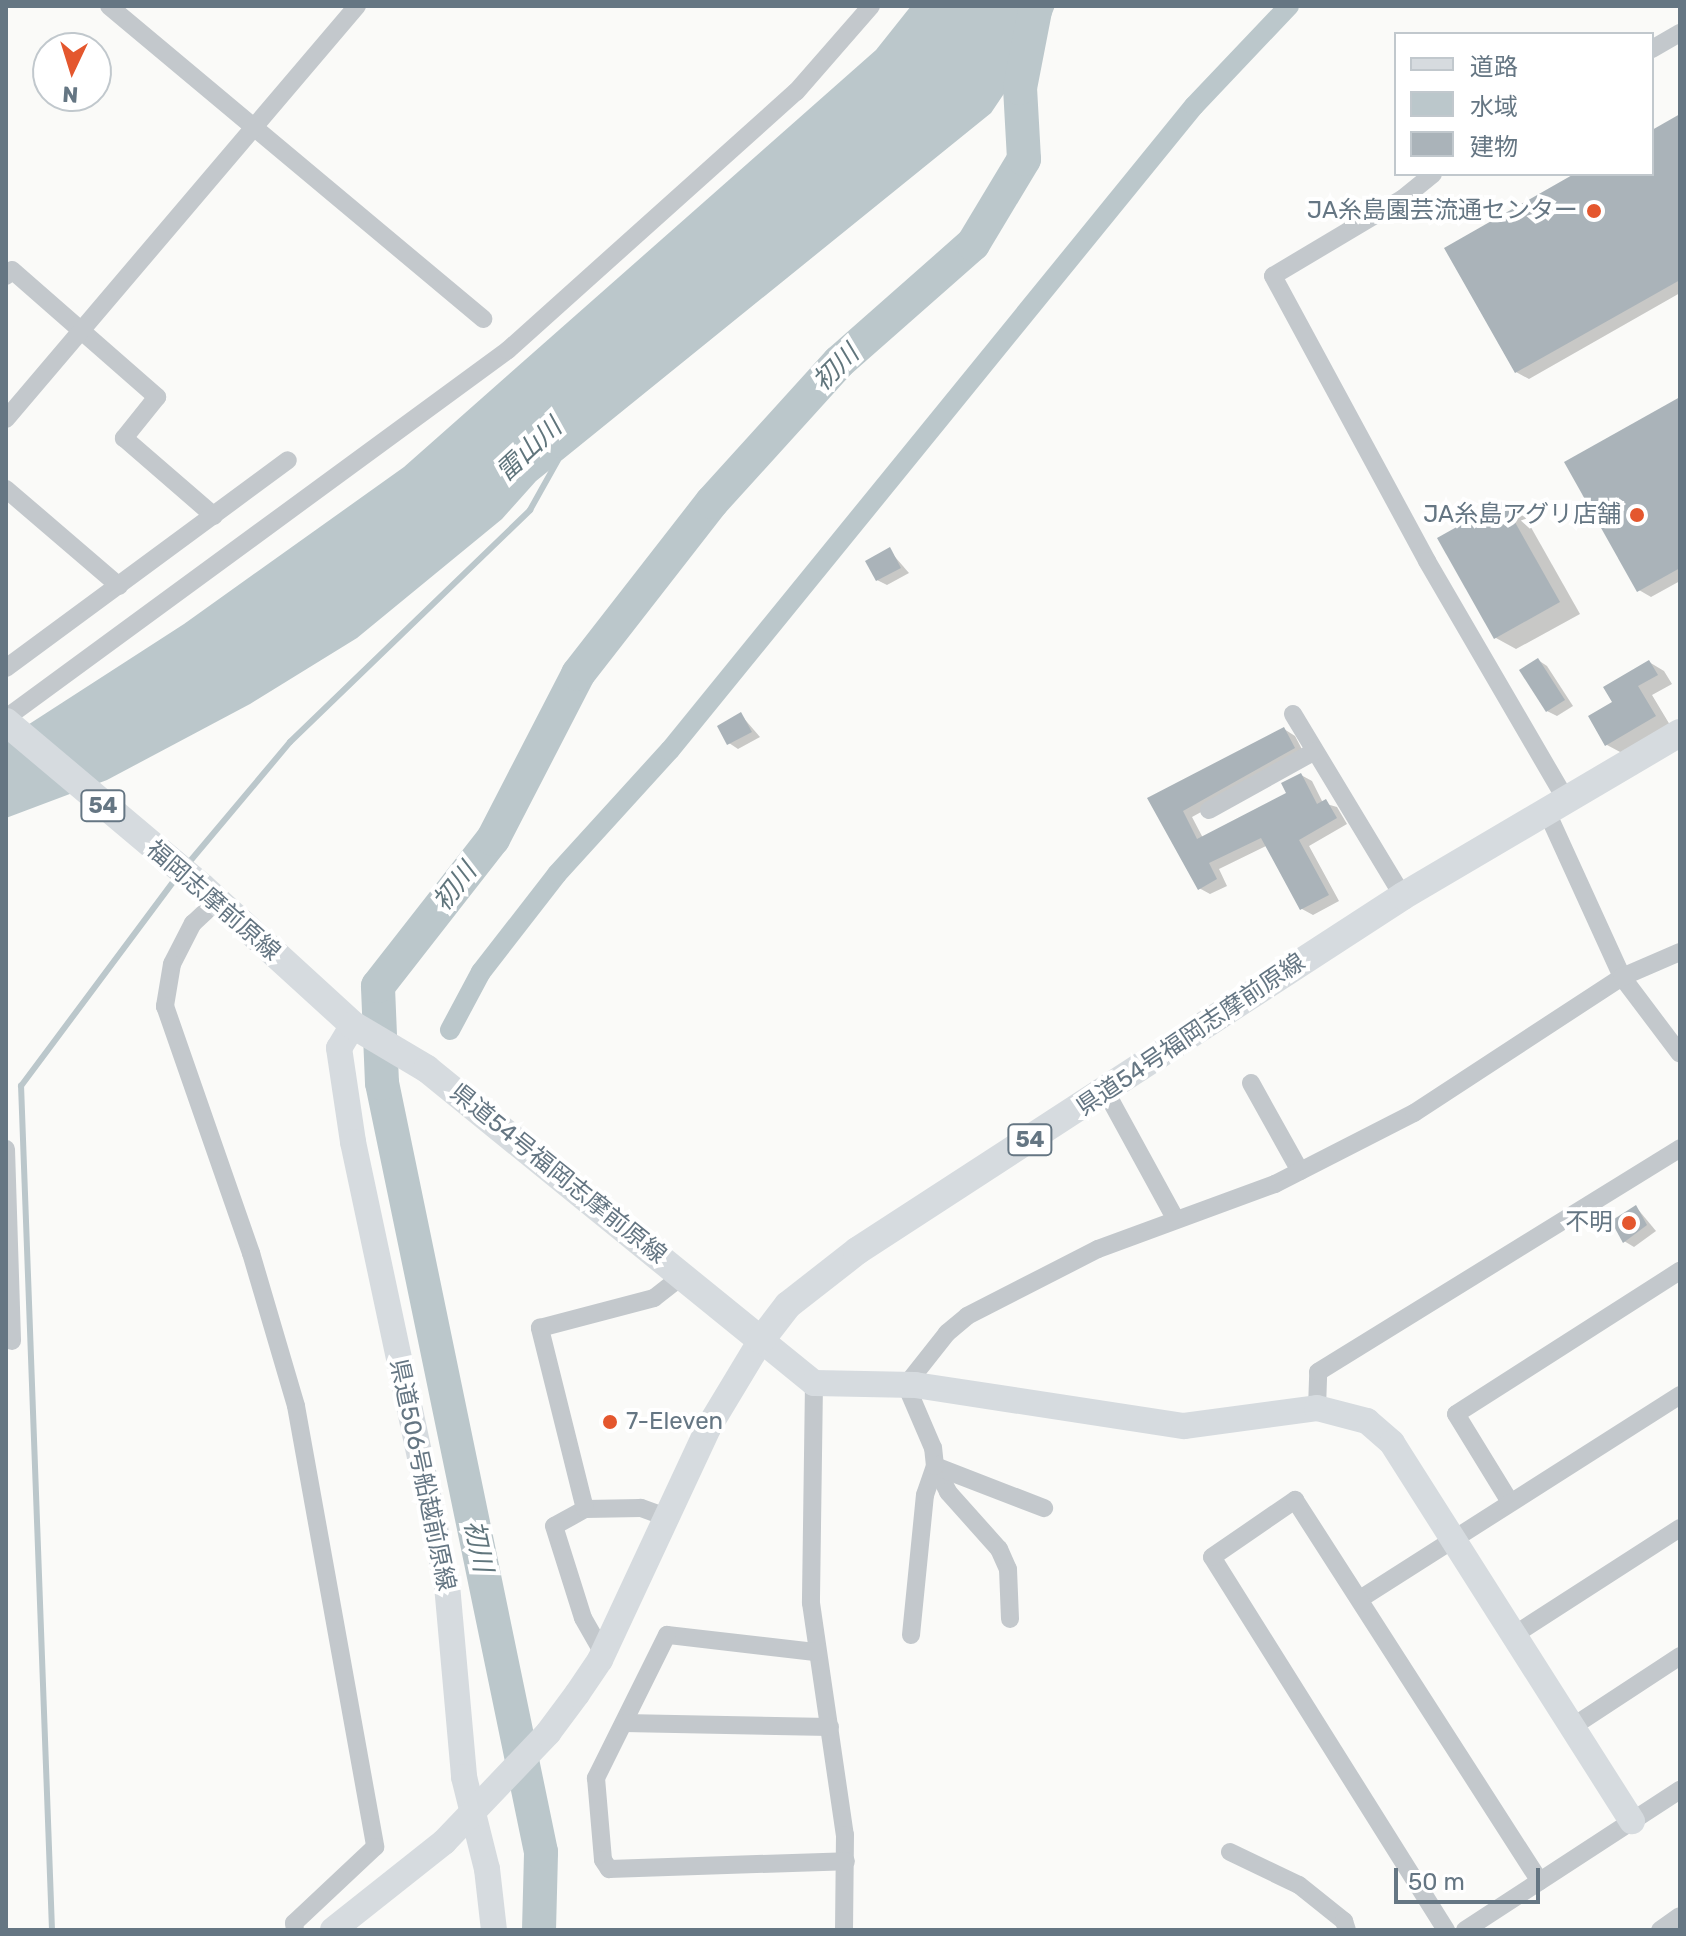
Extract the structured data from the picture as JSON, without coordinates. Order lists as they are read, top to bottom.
{
  "streets": {
    "main road": ["54", "福岡志摩前原線", "県道54号福岡志摩前原線"],
    "street": ["県道506号船越前原線"]
  },
  "crossings": [
    ["福岡志摩前原線", "県道54号福岡志摩前原線"],
    ["福岡志摩前原線", "県道506号船越前原線"]
  ],
  "water": ["初川", "雷山川"],
  "places": [
    "JA糸島園芸流通センター",
    "JA糸島アグリ店舗",
    "不明",
    "7-Eleven"
  ],
  "legend": ["道路", "水域", "建物"],
  "scale_bar": "50 m",
  "north": "bottom"
}
